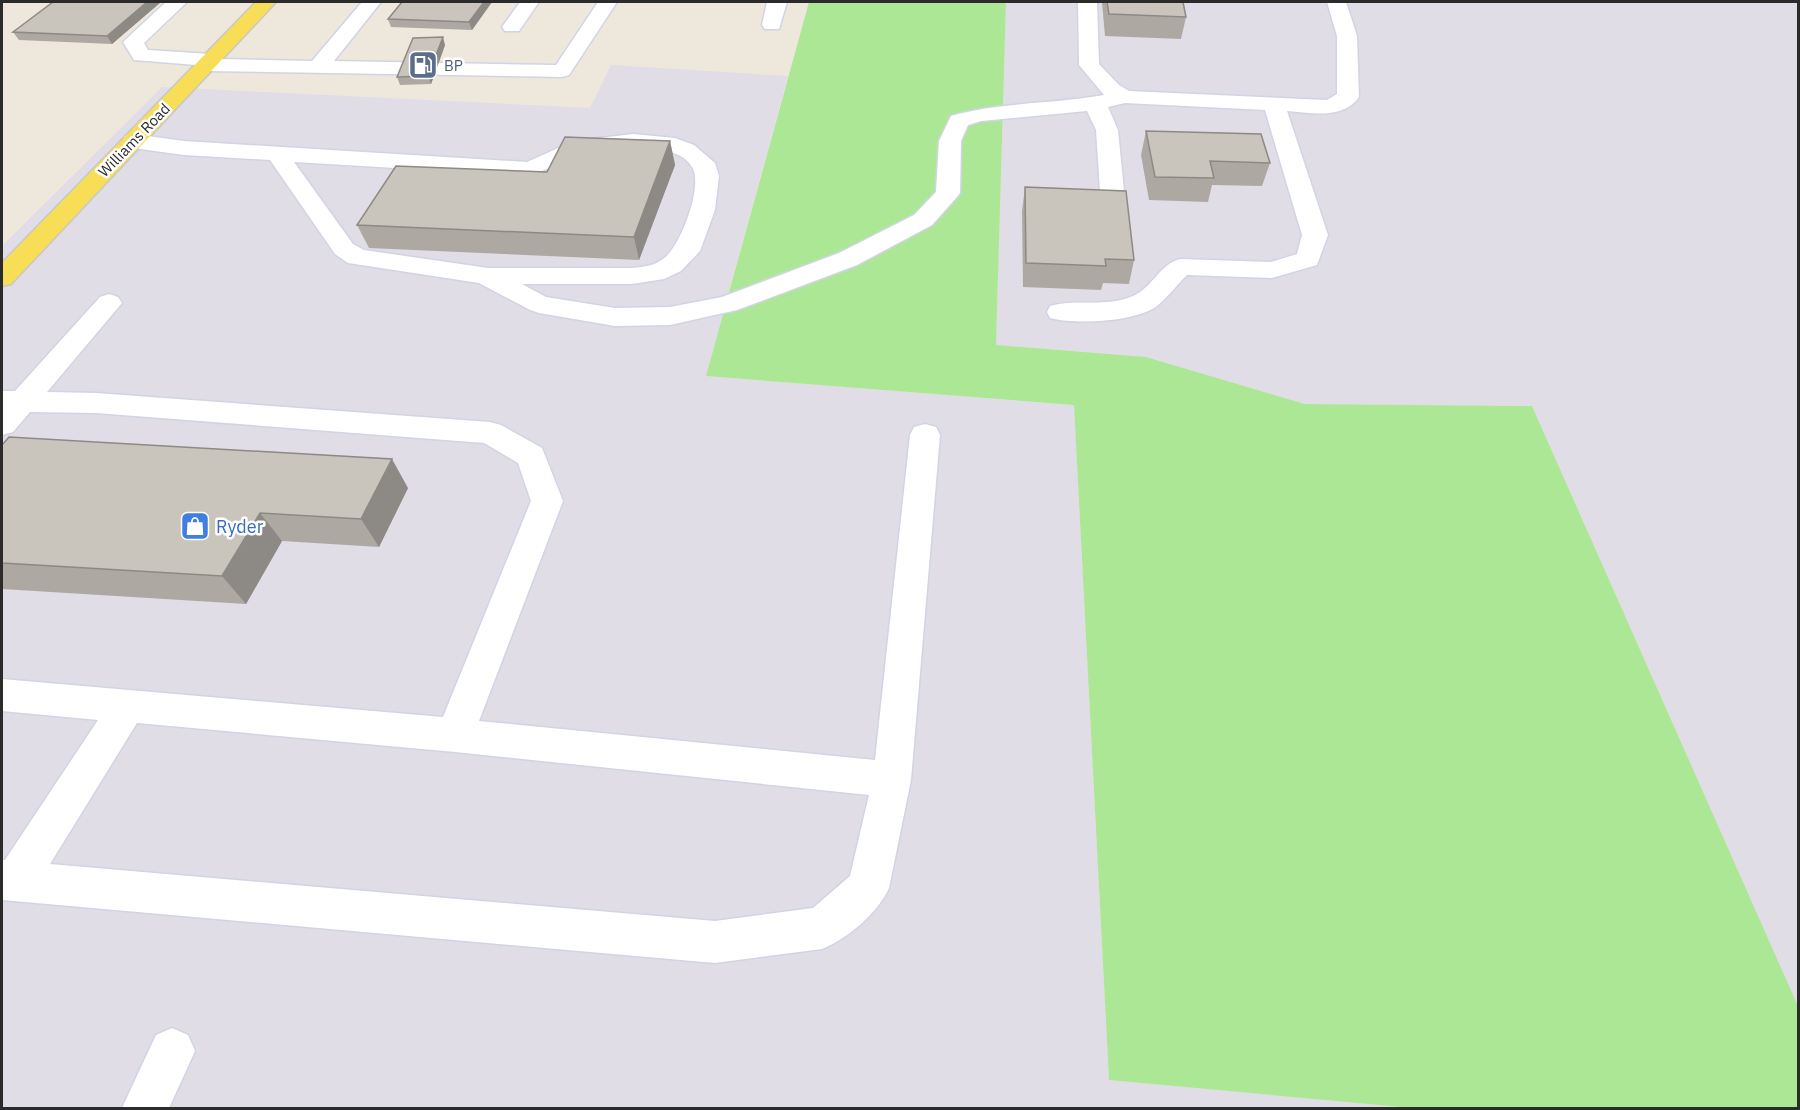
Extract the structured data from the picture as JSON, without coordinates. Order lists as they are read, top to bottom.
{
  "streets": {
    "main road": ["Williams Road"]
  },
  "places": {
    "fuel station": ["BP"],
    "shop": ["Ryder"]
  }
}
